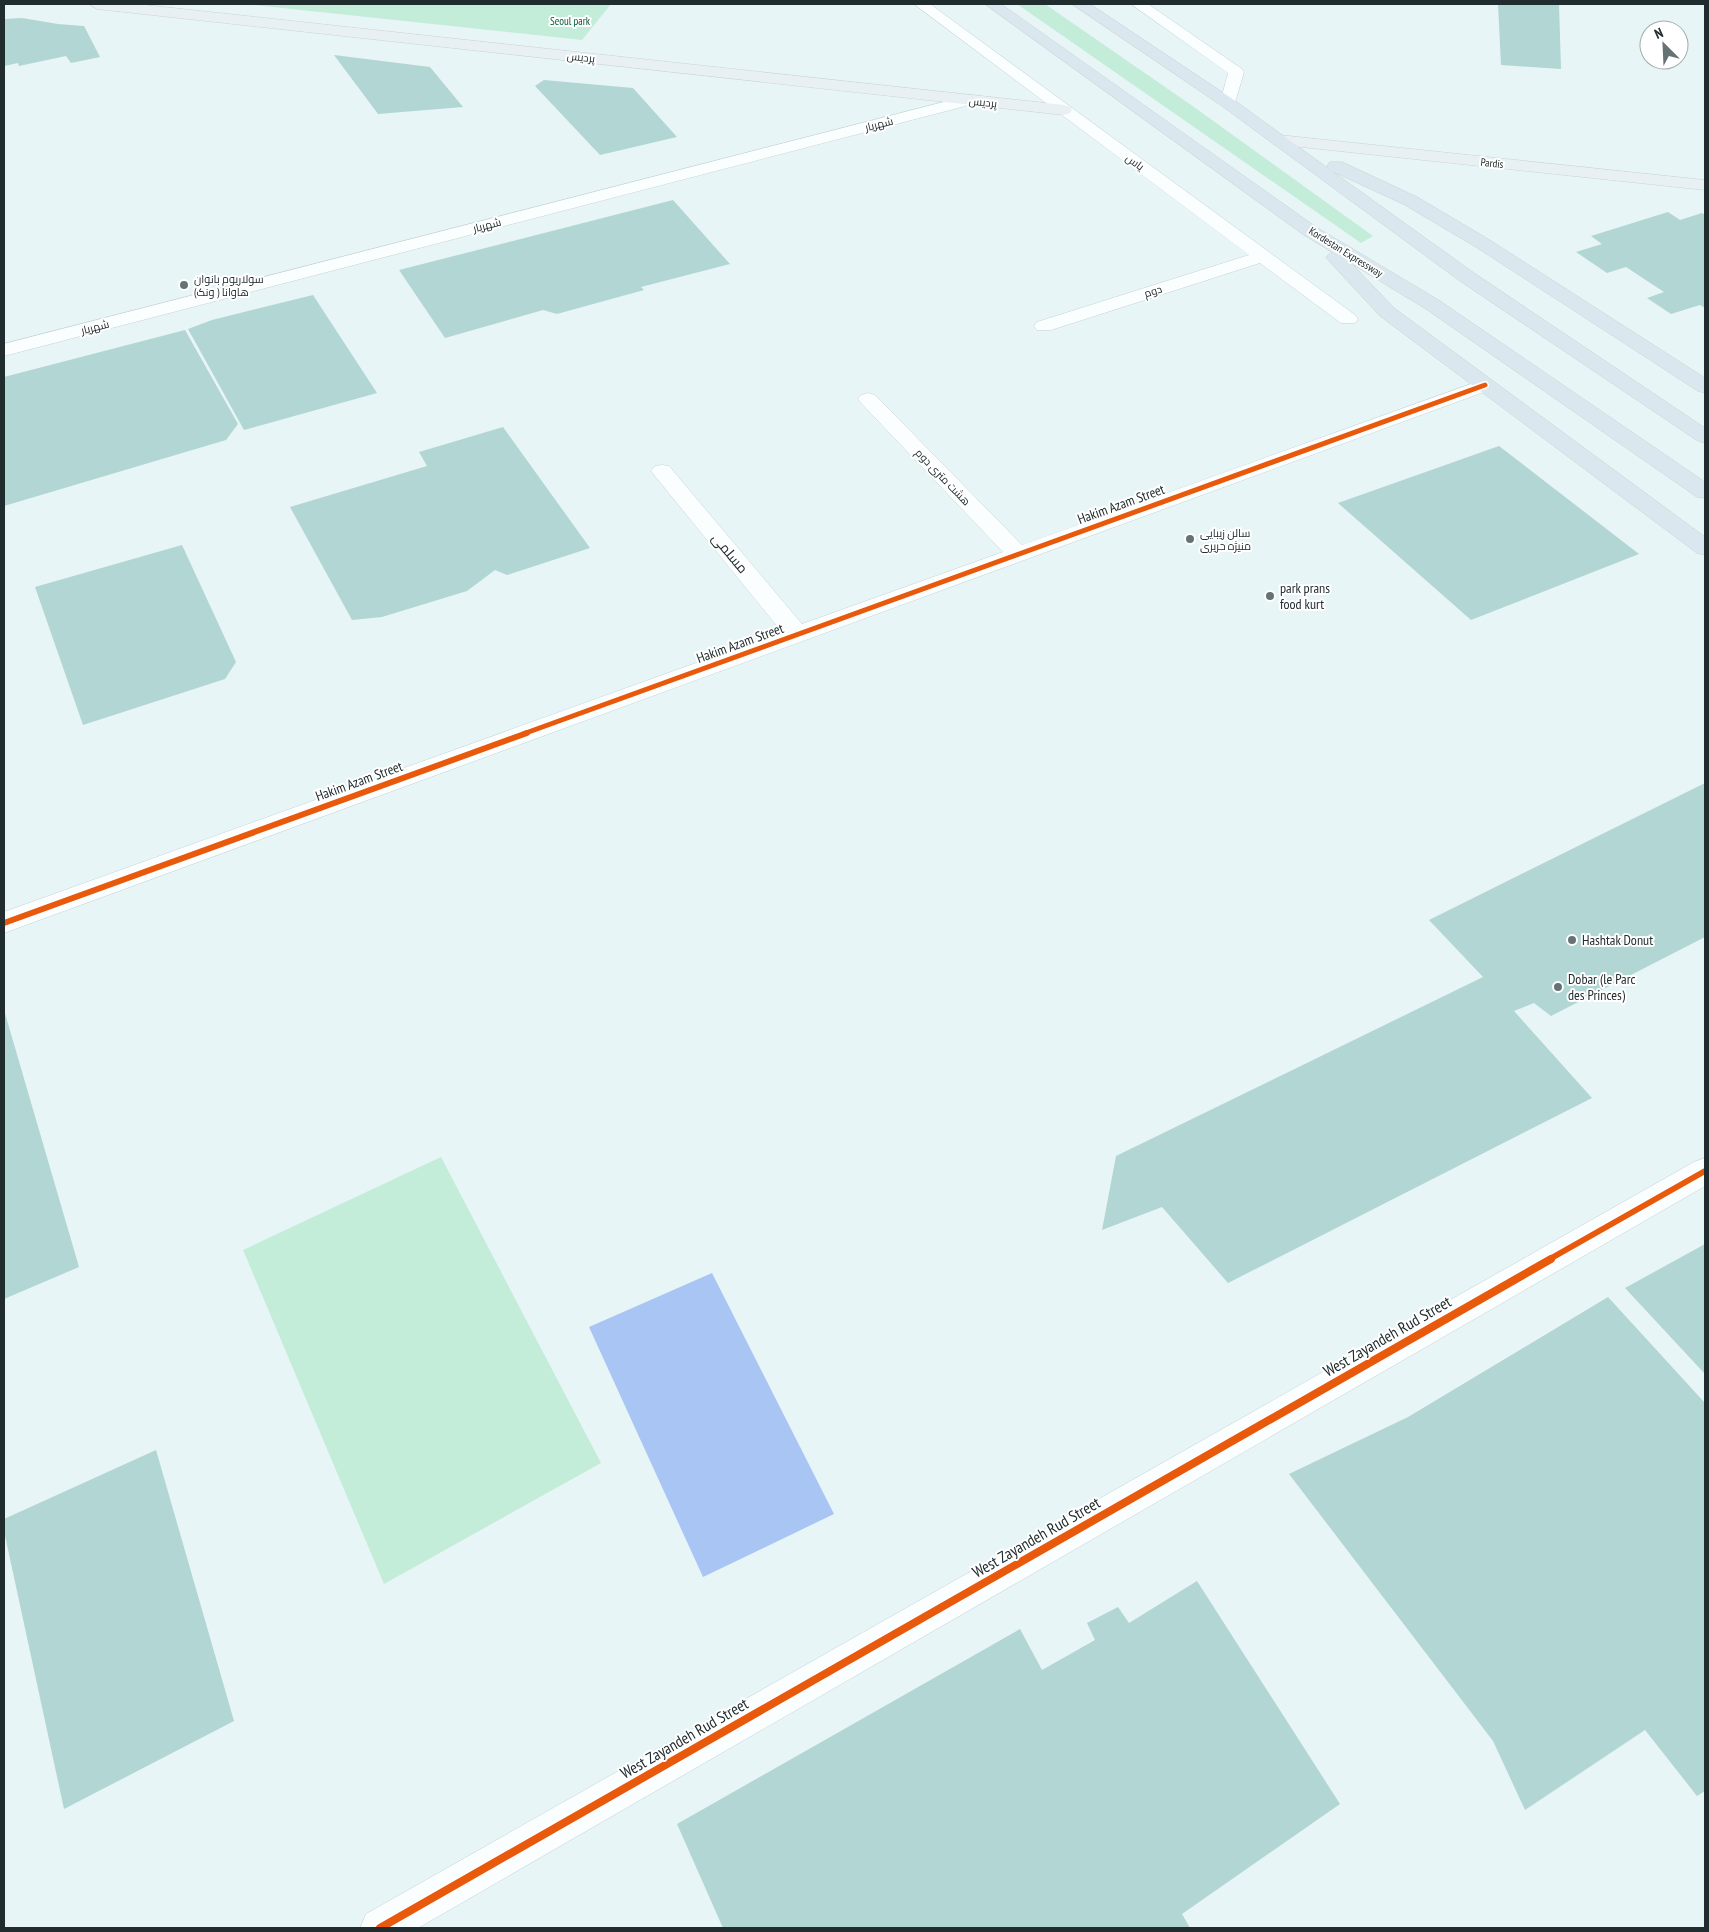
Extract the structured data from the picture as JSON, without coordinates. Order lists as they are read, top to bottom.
{
  "streets": {
    "highway": ["Kordestan Expressway"],
    "main road": ["پردیس", "Pardis"],
    "street": [
      "شهریار",
      "یاس",
      "دوم",
      "هشت متری دوم",
      "Hakim Azam Street",
      "مسلمی",
      "West Zayandeh Rud Street"
    ]
  },
  "crossings": [
    ["پردیس", "شهریار"],
    ["پردیس", "یاس"],
    ["یاس", "دوم"],
    ["هشت متری دوم", "Hakim Azam Street"],
    ["Hakim Azam Street", "مسلمی"]
  ],
  "parks": ["Seoul park"],
  "places": [
    "سولاریوم بانوان هاوانا ( ونک)",
    "سالن زیبایی منیژه حریری",
    "park prans food kurt",
    "Hashtak Donut",
    "Dobar (le Parc des Princes)"
  ],
  "north": "top left"
}
